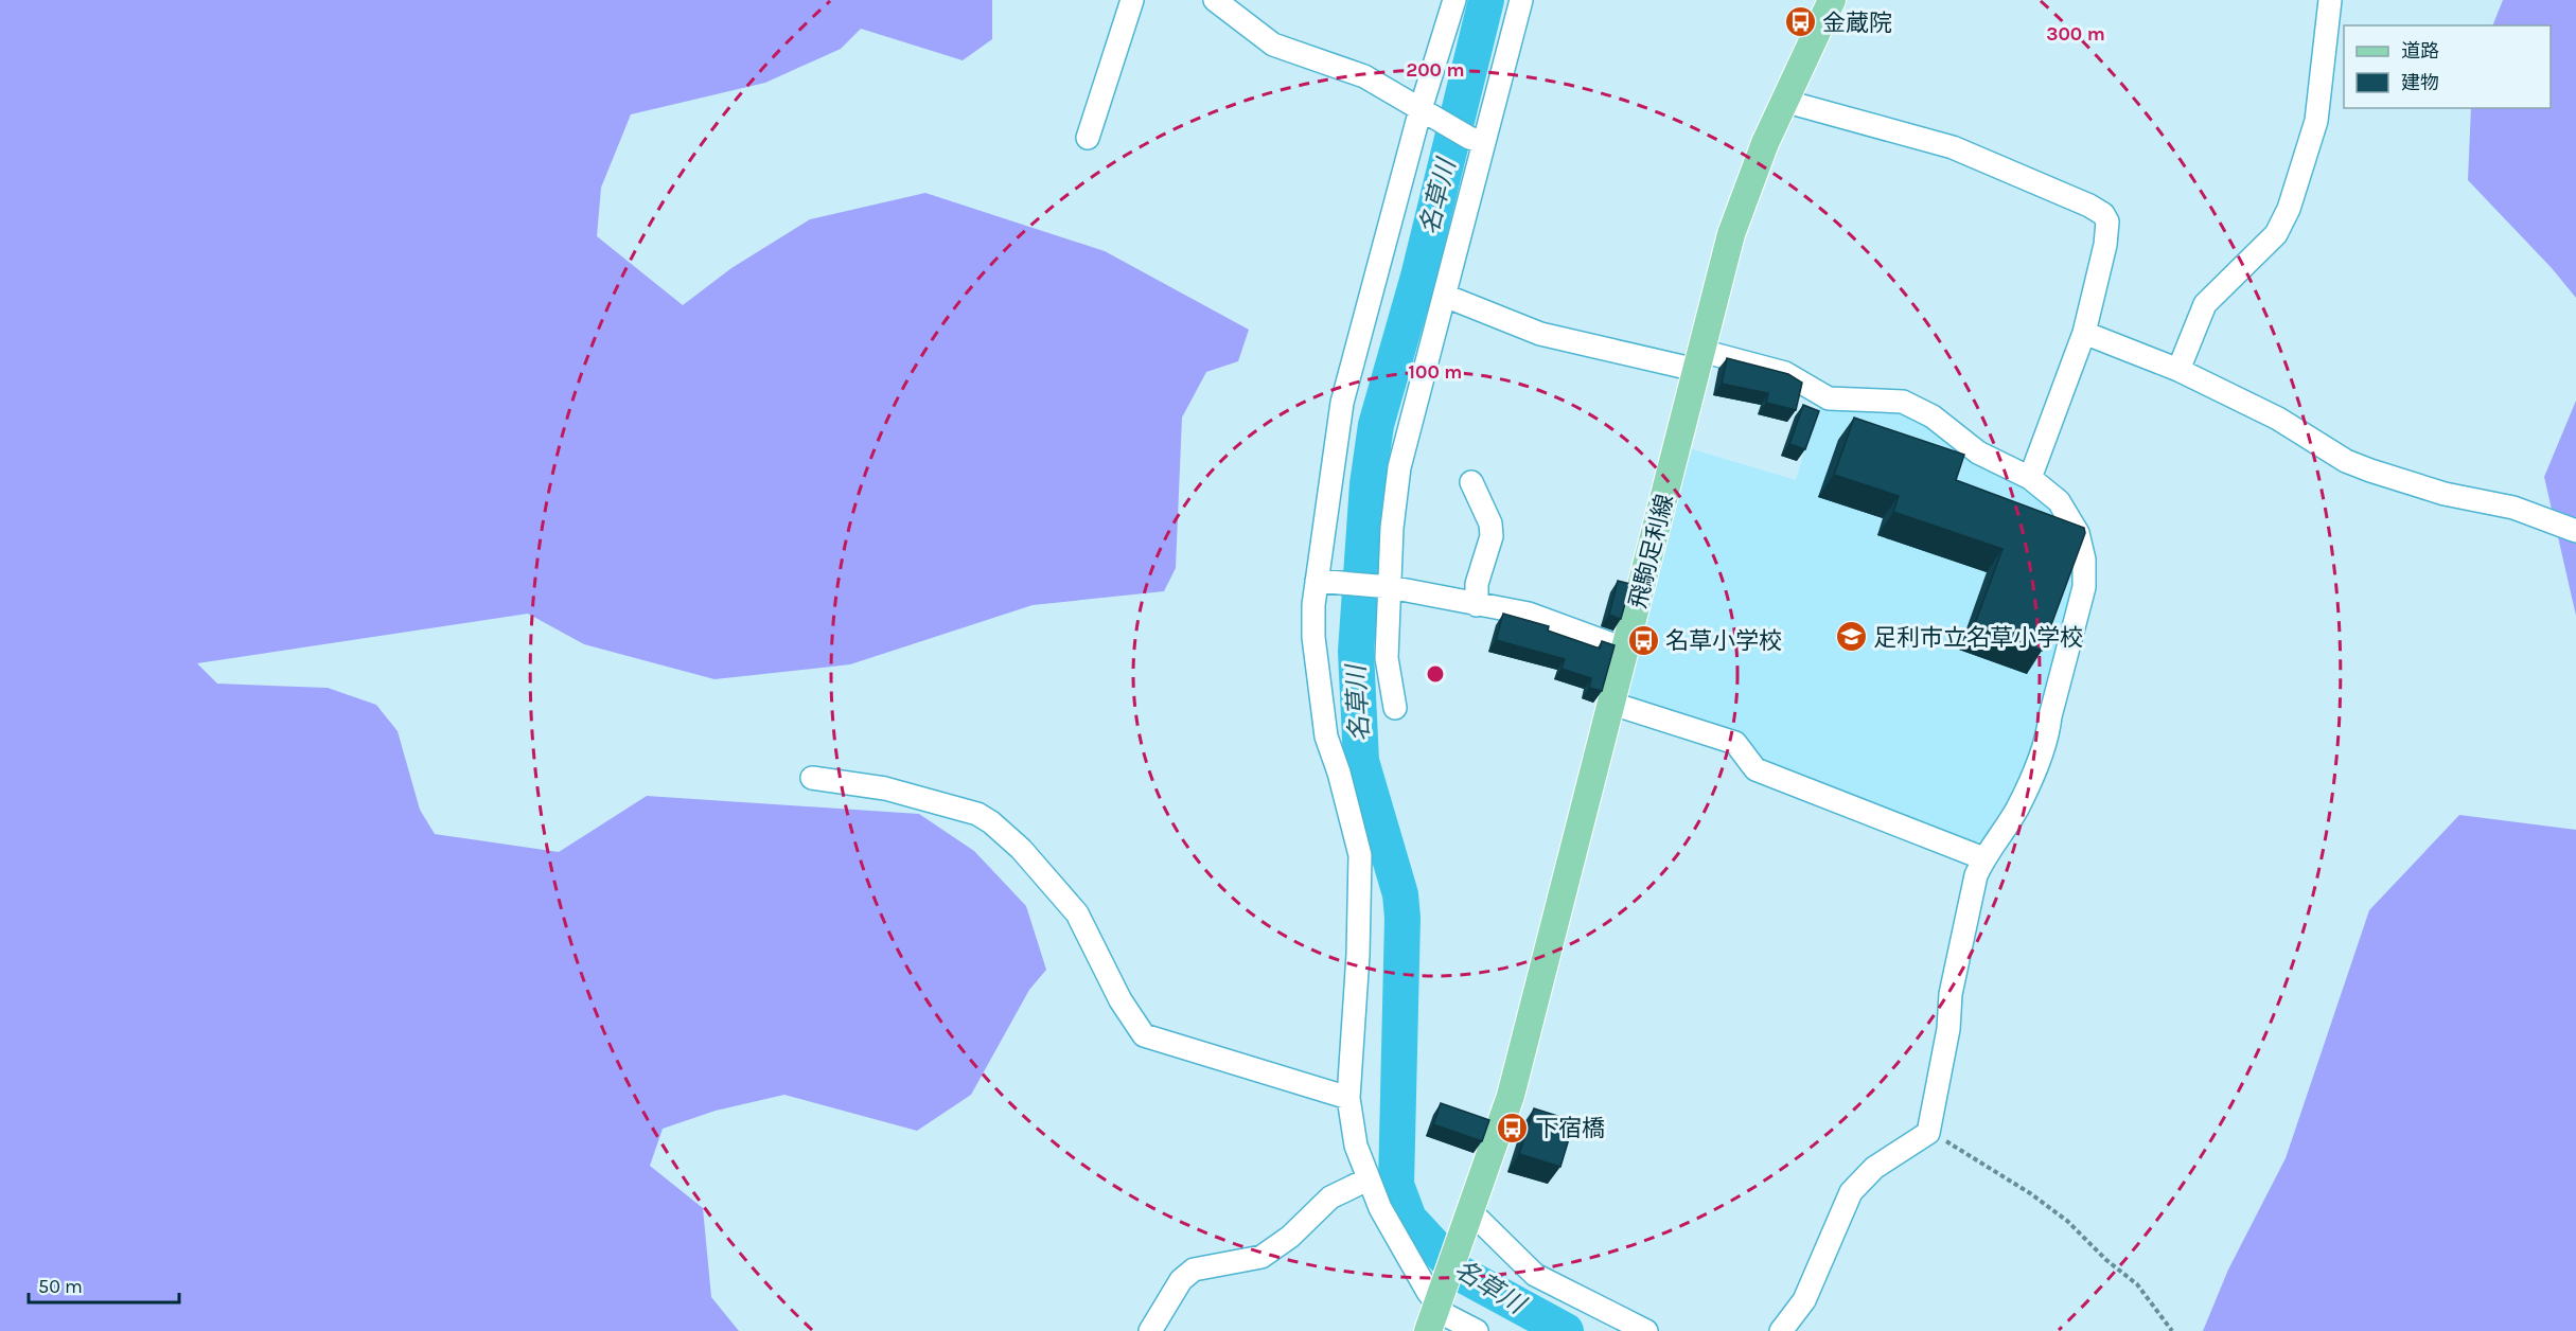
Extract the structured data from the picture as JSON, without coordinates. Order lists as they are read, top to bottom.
{
  "streets": {
    "main road": ["飛駒足利線"]
  },
  "water": ["名草川"],
  "places": {
    "bus stop": ["金蔵院", "名草小学校", "下宿橋"],
    "school or university": ["足利市立名草小学校"]
  },
  "legend": ["道路", "建物"],
  "scale_bar": "50 m",
  "rings": ["300 m", "200 m", "100 m"]
}
